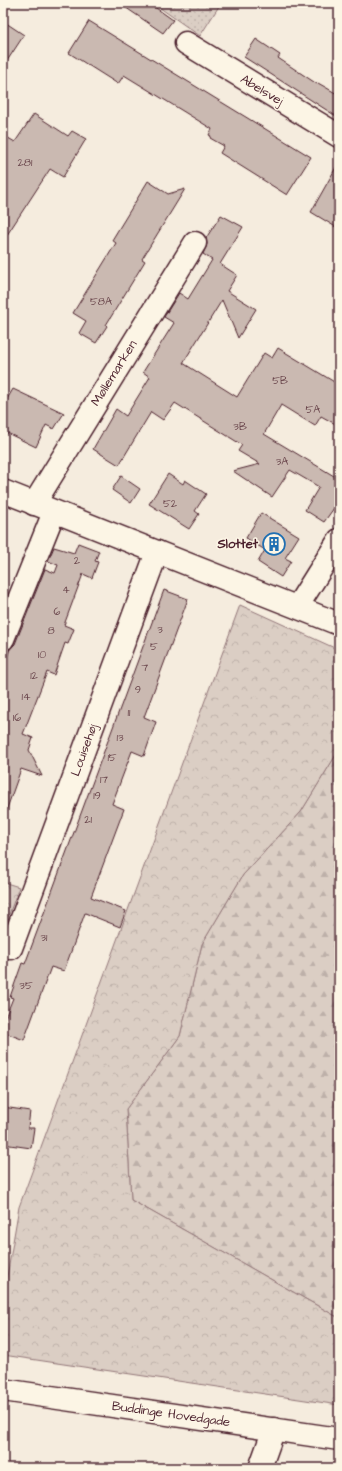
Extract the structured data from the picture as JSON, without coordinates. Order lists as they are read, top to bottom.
{
  "streets": {
    "street": [
      "Abelsvej",
      "Møllemarken",
      "Louisehøj",
      "Buddinge Hovedgade"
    ]
  },
  "places": {
    "building": ["Slottet"]
  },
  "house_numbers": [
    "281",
    "58A",
    "5B",
    "5A",
    "3B",
    "3A",
    "52",
    "2",
    "4",
    "6",
    "3",
    "8",
    "5",
    "10",
    "7",
    "12",
    "9",
    "14",
    "11",
    "16",
    "13",
    "15",
    "17",
    "19",
    "21",
    "31",
    "35"
  ]
}
